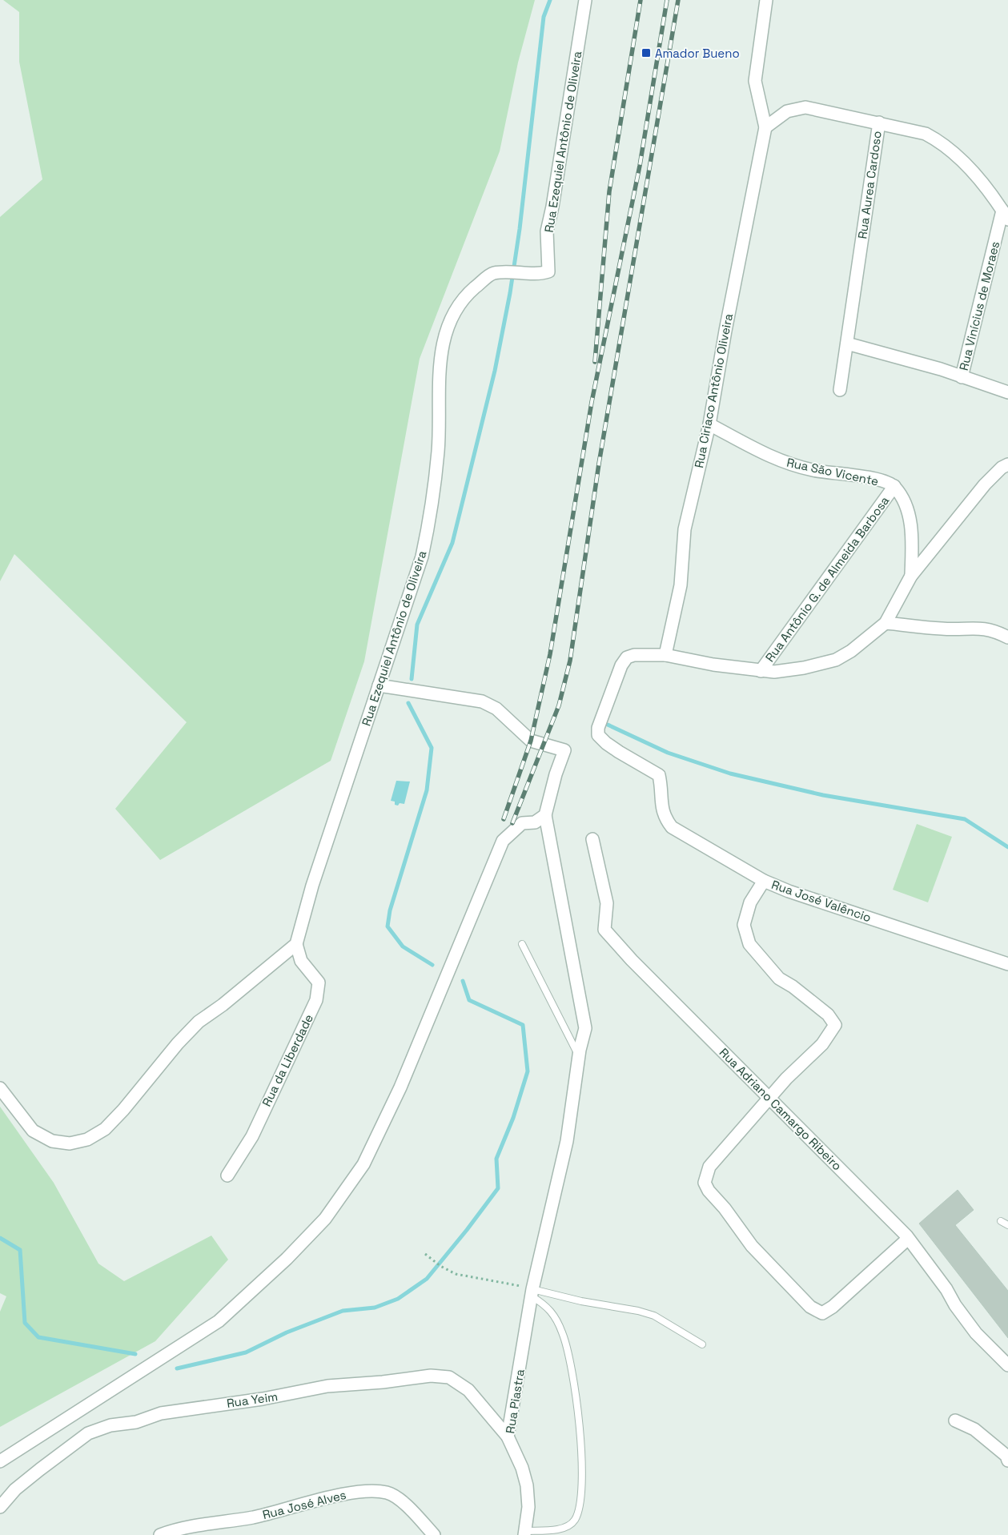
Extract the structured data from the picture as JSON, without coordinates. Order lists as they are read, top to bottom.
{
  "streets": {
    "street": [
      "Rua Ezequiel Antônio de Oliveira",
      "Rua Aurea Cardoso",
      "Rua Vinícius de Moraes",
      "Rua Ciriaco Antônio Oliveira",
      "Rua São Vicente",
      "Rua Antônio G. de Almeida Barbosa",
      "Rua José Valêncio",
      "Rua da Liberdade",
      "Rua Adriano Camargo Ribeiro",
      "Rua Yeim",
      "Rua Piastra",
      "Rua José Alves"
    ]
  },
  "crossings": [
    ["Rua Ezequiel Antônio de Oliveira", "Rua da Liberdade"],
    ["Rua Aurea Cardoso", "Rua Vinícius de Moraes"],
    ["Rua Ciriaco Antônio Oliveira", "Rua São Vicente"],
    ["Rua Ciriaco Antônio Oliveira", "Rua José Valêncio"],
    ["Rua São Vicente", "Rua Antônio G. de Almeida Barbosa"],
    ["Rua Yeim", "Rua Piastra"]
  ],
  "places": {
    "transit": ["Amador Bueno"]
  }
}
